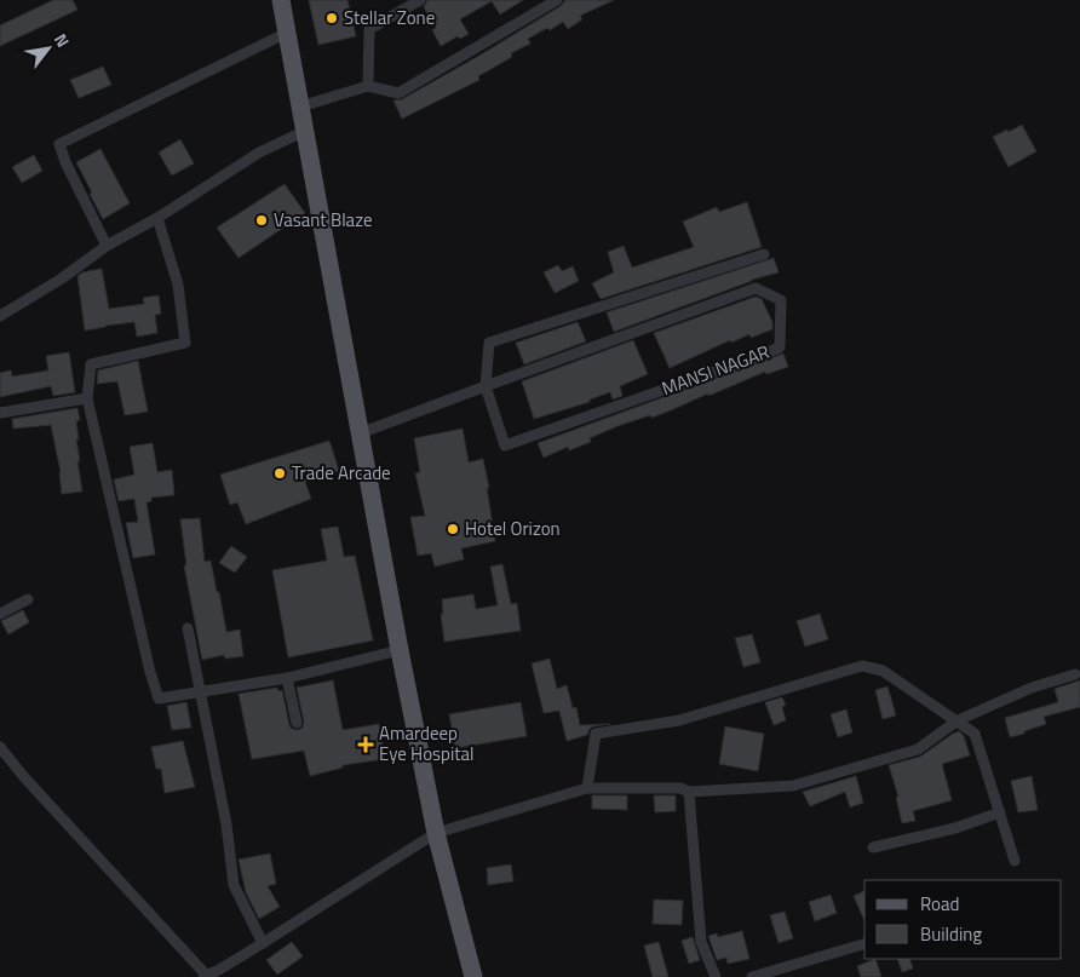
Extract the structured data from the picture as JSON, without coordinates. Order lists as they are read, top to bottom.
{
  "streets": {
    "street": ["MANSI NAGAR"]
  },
  "places": {
    "other": [
      "Stellar Zone",
      "Vasant Blaze",
      "Trade Arcade",
      "Hotel Orizon"
    ],
    "health": ["Amardeep Eye Hospital"]
  },
  "legend": ["Road", "Building"],
  "north": "top right"
}
